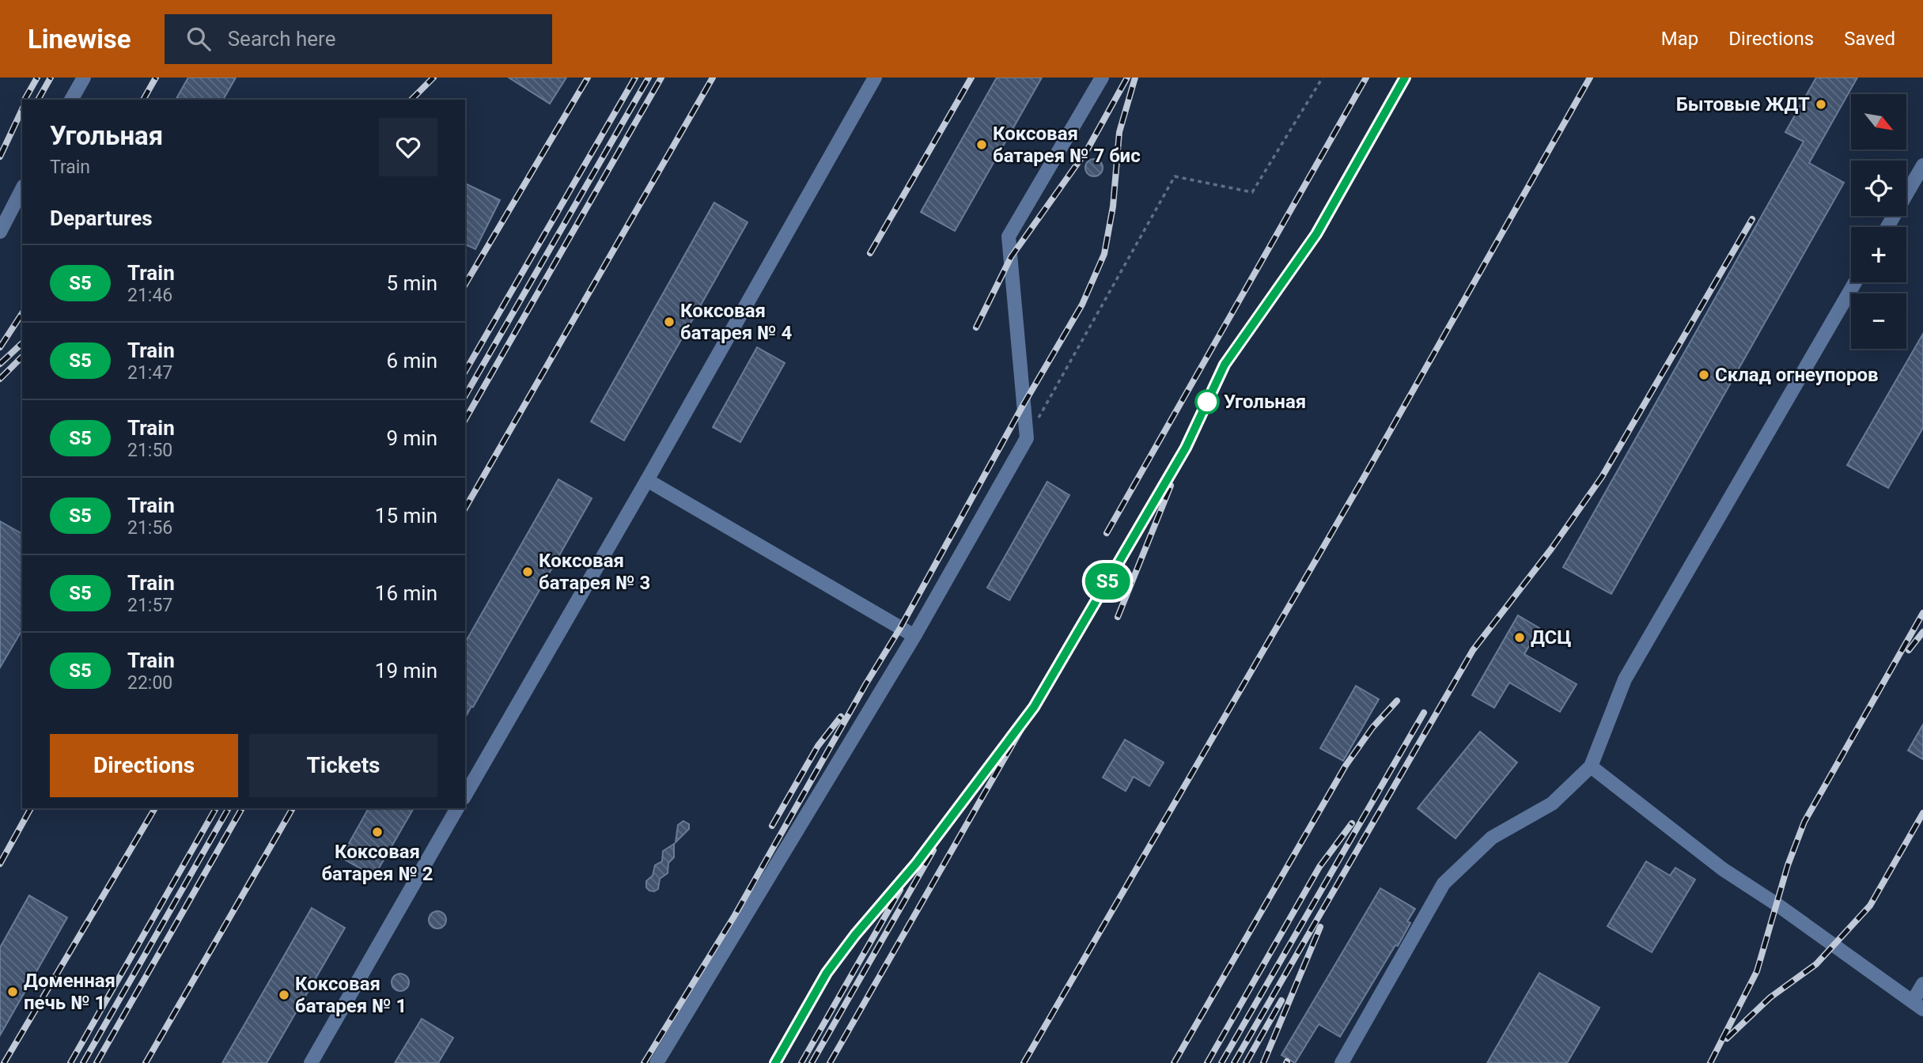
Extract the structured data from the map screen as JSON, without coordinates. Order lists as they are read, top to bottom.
{
  "places": [
    "Бытовые ЖДТ",
    "Коксовая батарея № 7 бис",
    "Коксовая батарея № 4",
    "Склад огнеупоров",
    "Угольная",
    "Коксовая батарея № 3",
    "ДСЦ",
    "Коксовая батарея № 2",
    "Доменная печь № 1",
    "Коксовая батарея № 1"
  ],
  "north": "bottom right",
  "page": {
    "header": "Linewise",
    "search": "Search here",
    "nav": ["Map", "Directions", "Saved"],
    "on_map": "S5",
    "map_buttons": ["+", "−"],
    "heading": [
      ["Угольная", "Train"],
      "Departures"
    ],
    "list": [
      {
        "mark": "S5",
        "name": "Train",
        "note": "21:46",
        "value": "5 min"
      },
      {
        "mark": "S5",
        "name": "Train",
        "note": "21:47",
        "value": "6 min"
      },
      {
        "mark": "S5",
        "name": "Train",
        "note": "21:50",
        "value": "9 min"
      },
      {
        "mark": "S5",
        "name": "Train",
        "note": "21:56",
        "value": "15 min"
      },
      {
        "mark": "S5",
        "name": "Train",
        "note": "21:57",
        "value": "16 min"
      },
      {
        "mark": "S5",
        "name": "Train",
        "note": "22:00",
        "value": "19 min"
      }
    ],
    "buttons": ["Directions", "Tickets"]
  }
}
